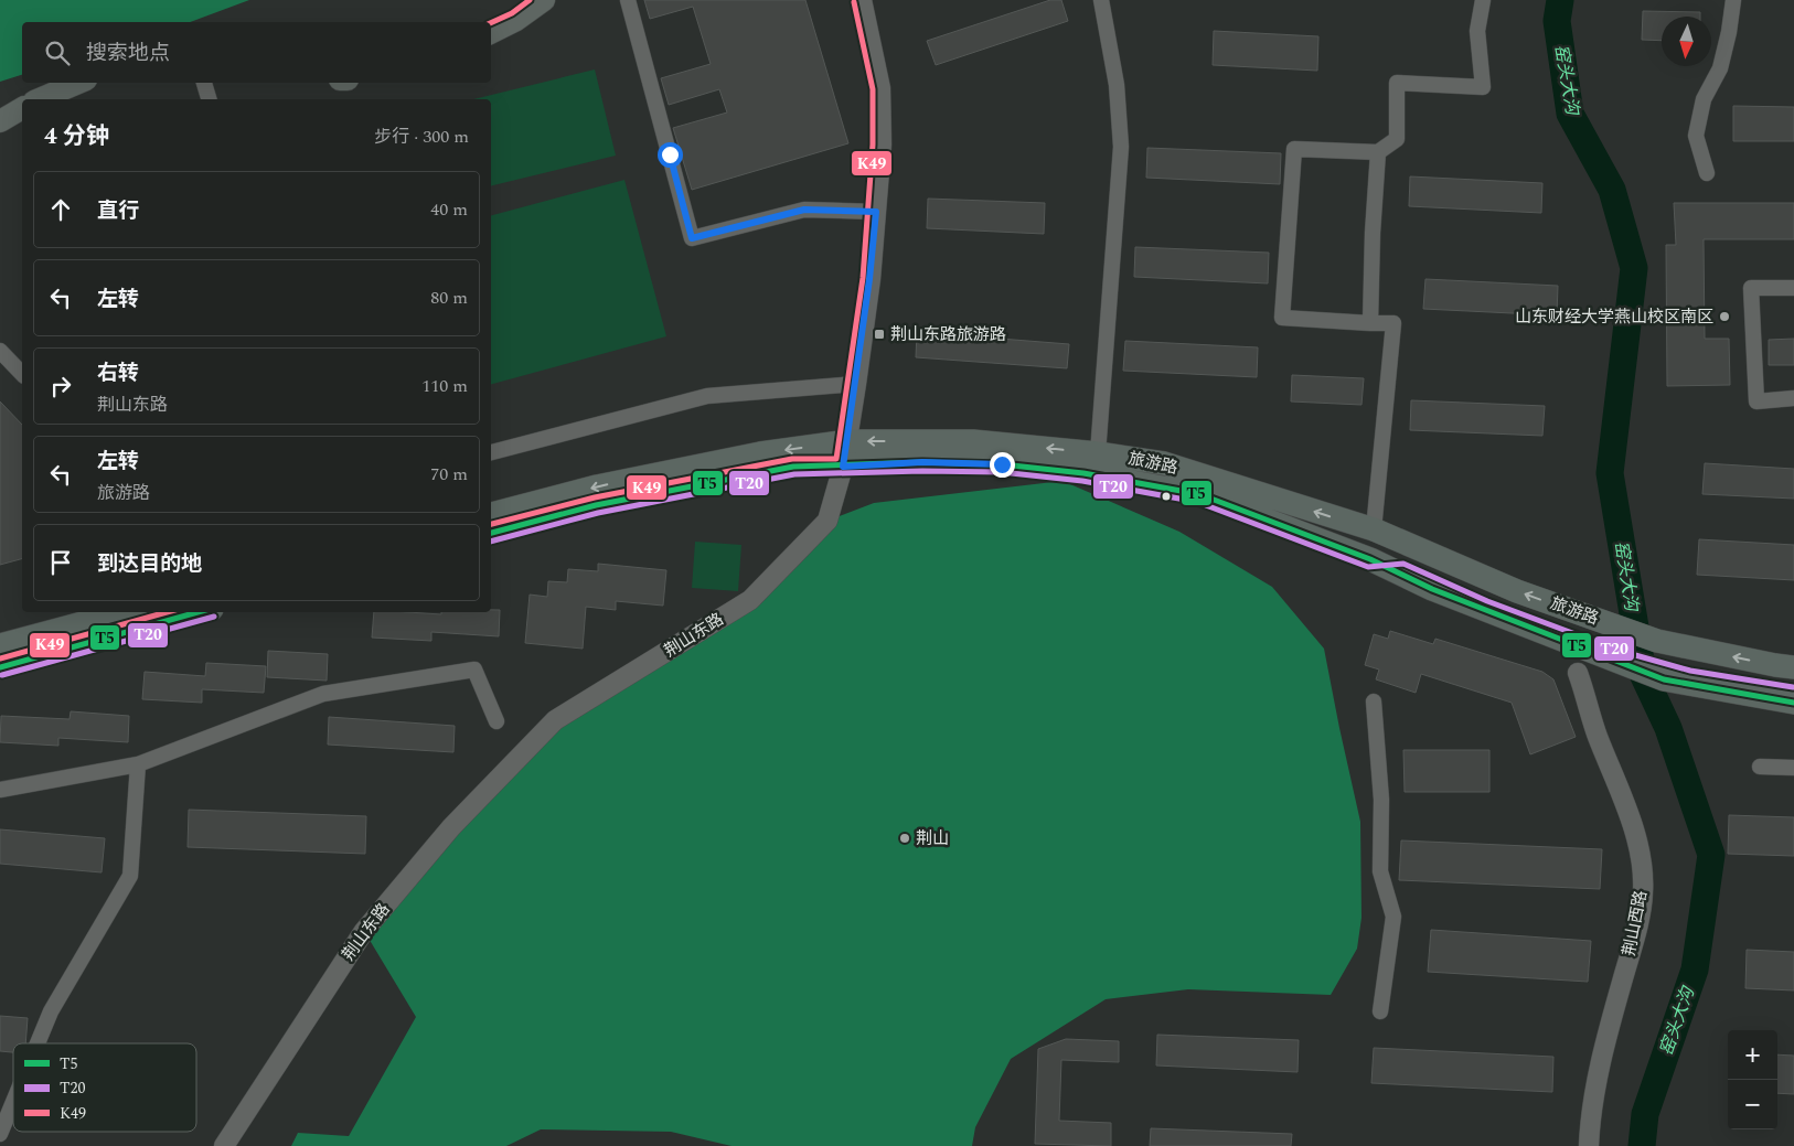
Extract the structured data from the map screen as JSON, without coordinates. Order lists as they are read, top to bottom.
{
  "streets": {
    "main road": ["旅游路"],
    "street": ["荆山东路", "荆山西路"]
  },
  "crossings": [
    ["旅游路", "荆山东路"]
  ],
  "water": ["窑头大沟"],
  "places": {
    "other": ["山东财经大学燕山校区南区", "荆山"],
    "transit": ["荆山东路旅游路"]
  },
  "lines": ["transit line K49", "transit line T5", "transit line T20"],
  "legend": ["T5", "T20", "K49"],
  "north": "bottom",
  "page": {
    "search": "搜索地点",
    "heading": ["4 分钟", "步行 · 300 m"],
    "list": [
      ["直行", "40 m"],
      ["左转", "80 m"],
      ["右转", "荆山东路", "110 m"],
      ["左转", "旅游路", "70 m"],
      "到达目的地"
    ],
    "map_buttons": ["+", "−"]
  }
}
